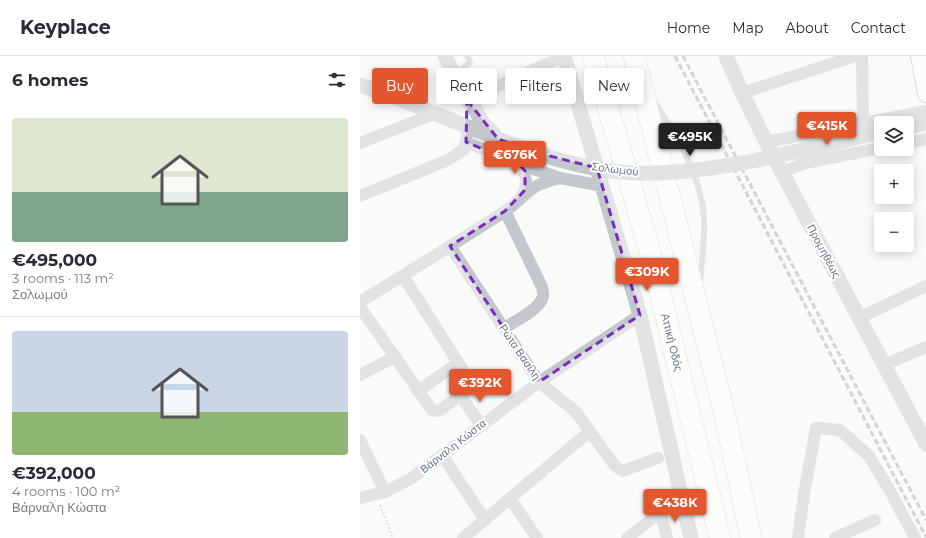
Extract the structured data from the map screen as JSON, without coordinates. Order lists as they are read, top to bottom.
{
  "streets": {
    "highway": ["Αττική Οδός"],
    "street": [
      "Σολωμού",
      "Προμηθέως",
      "Ρώτα Βασίλη",
      "Βάρναλη Κώστα"
    ]
  },
  "crossings": [
    ["Ρώτα Βασίλη", "Βάρναλη Κώστα"]
  ],
  "page": {
    "header": "Keyplace",
    "nav": [
      "Home",
      "Map",
      "About",
      "Contact"
    ],
    "heading": "6 homes",
    "chip": [
      "Buy",
      "Rent",
      "Filters",
      "New"
    ],
    "list": [
      {
        "name": "€495,000",
        "note": "3 rooms · 113 m² · Σολωμού"
      },
      {
        "name": "€392,000",
        "note": "4 rooms · 100 m² · Βάρναλη Κώστα"
      }
    ],
    "price": [
      "€415K",
      "€495K",
      "€676K",
      "€309K",
      "€392K",
      "€438K"
    ],
    "map_buttons": ["+", "−"]
  }
}
